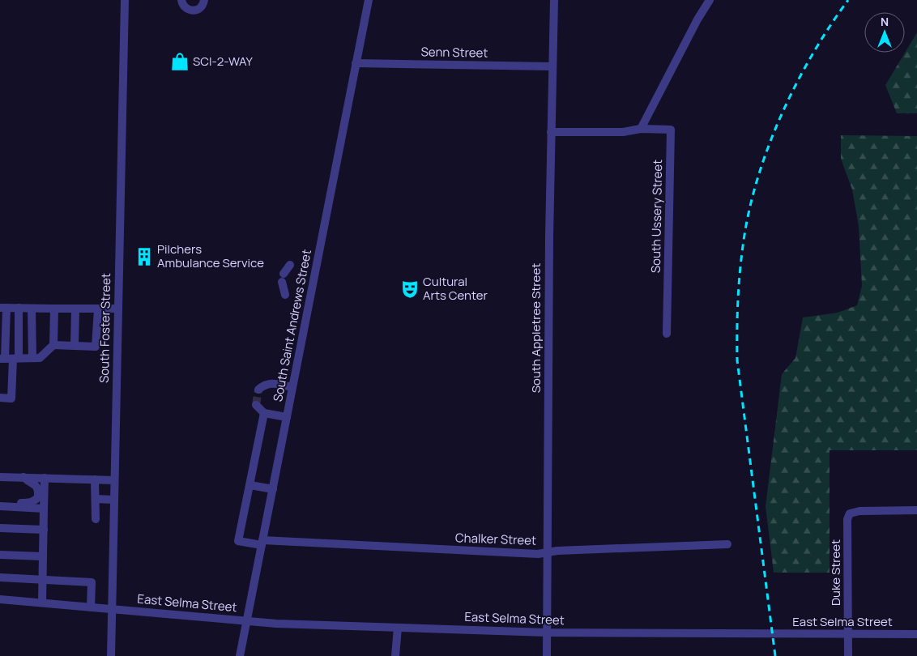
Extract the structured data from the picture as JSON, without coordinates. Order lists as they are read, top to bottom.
{
  "streets": {
    "street": [
      "Senn Street",
      "South Ussery Street",
      "South Saint Andrews Street",
      "South Foster Street",
      "South Appletree Street",
      "Chalker Street",
      "Duke Street",
      "East Selma Street"
    ]
  },
  "crossings": [
    ["Senn Street", "South Saint Andrews Street"],
    ["Senn Street", "South Appletree Street"],
    ["South Ussery Street", "South Appletree Street"],
    ["South Saint Andrews Street", "Chalker Street"],
    ["South Saint Andrews Street", "East Selma Street"],
    ["South Foster Street", "East Selma Street"],
    ["South Appletree Street", "Chalker Street"],
    ["South Appletree Street", "East Selma Street"],
    ["Duke Street", "East Selma Street"]
  ],
  "places": {
    "shop": ["SCI-2-WAY"],
    "building": ["Pilchers Ambulance Service"],
    "theatre": ["Cultural Arts Center"]
  },
  "north": "top"
}
